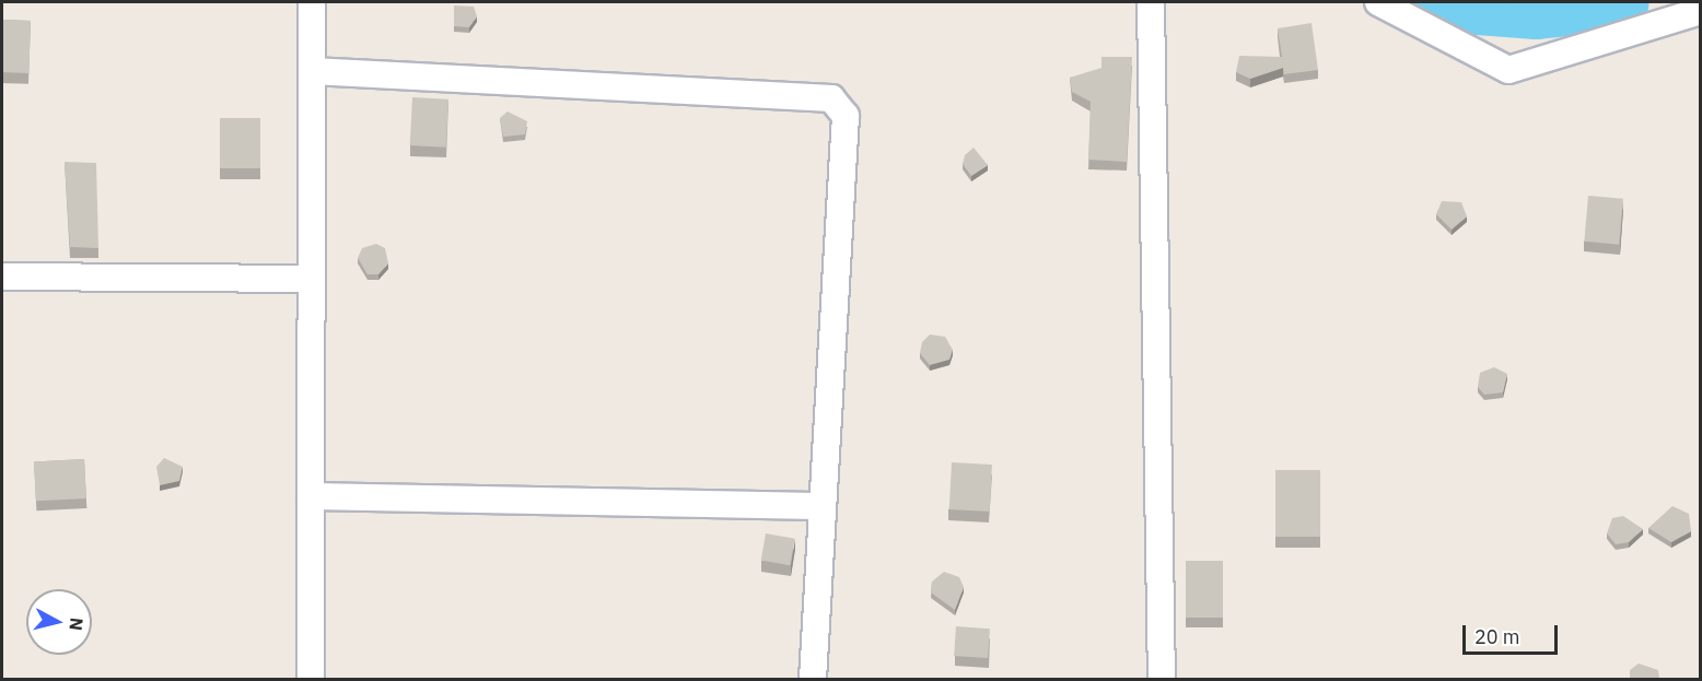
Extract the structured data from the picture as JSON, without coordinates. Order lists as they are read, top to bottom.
{
  "scale_bar": "20 m",
  "north": "right"
}
